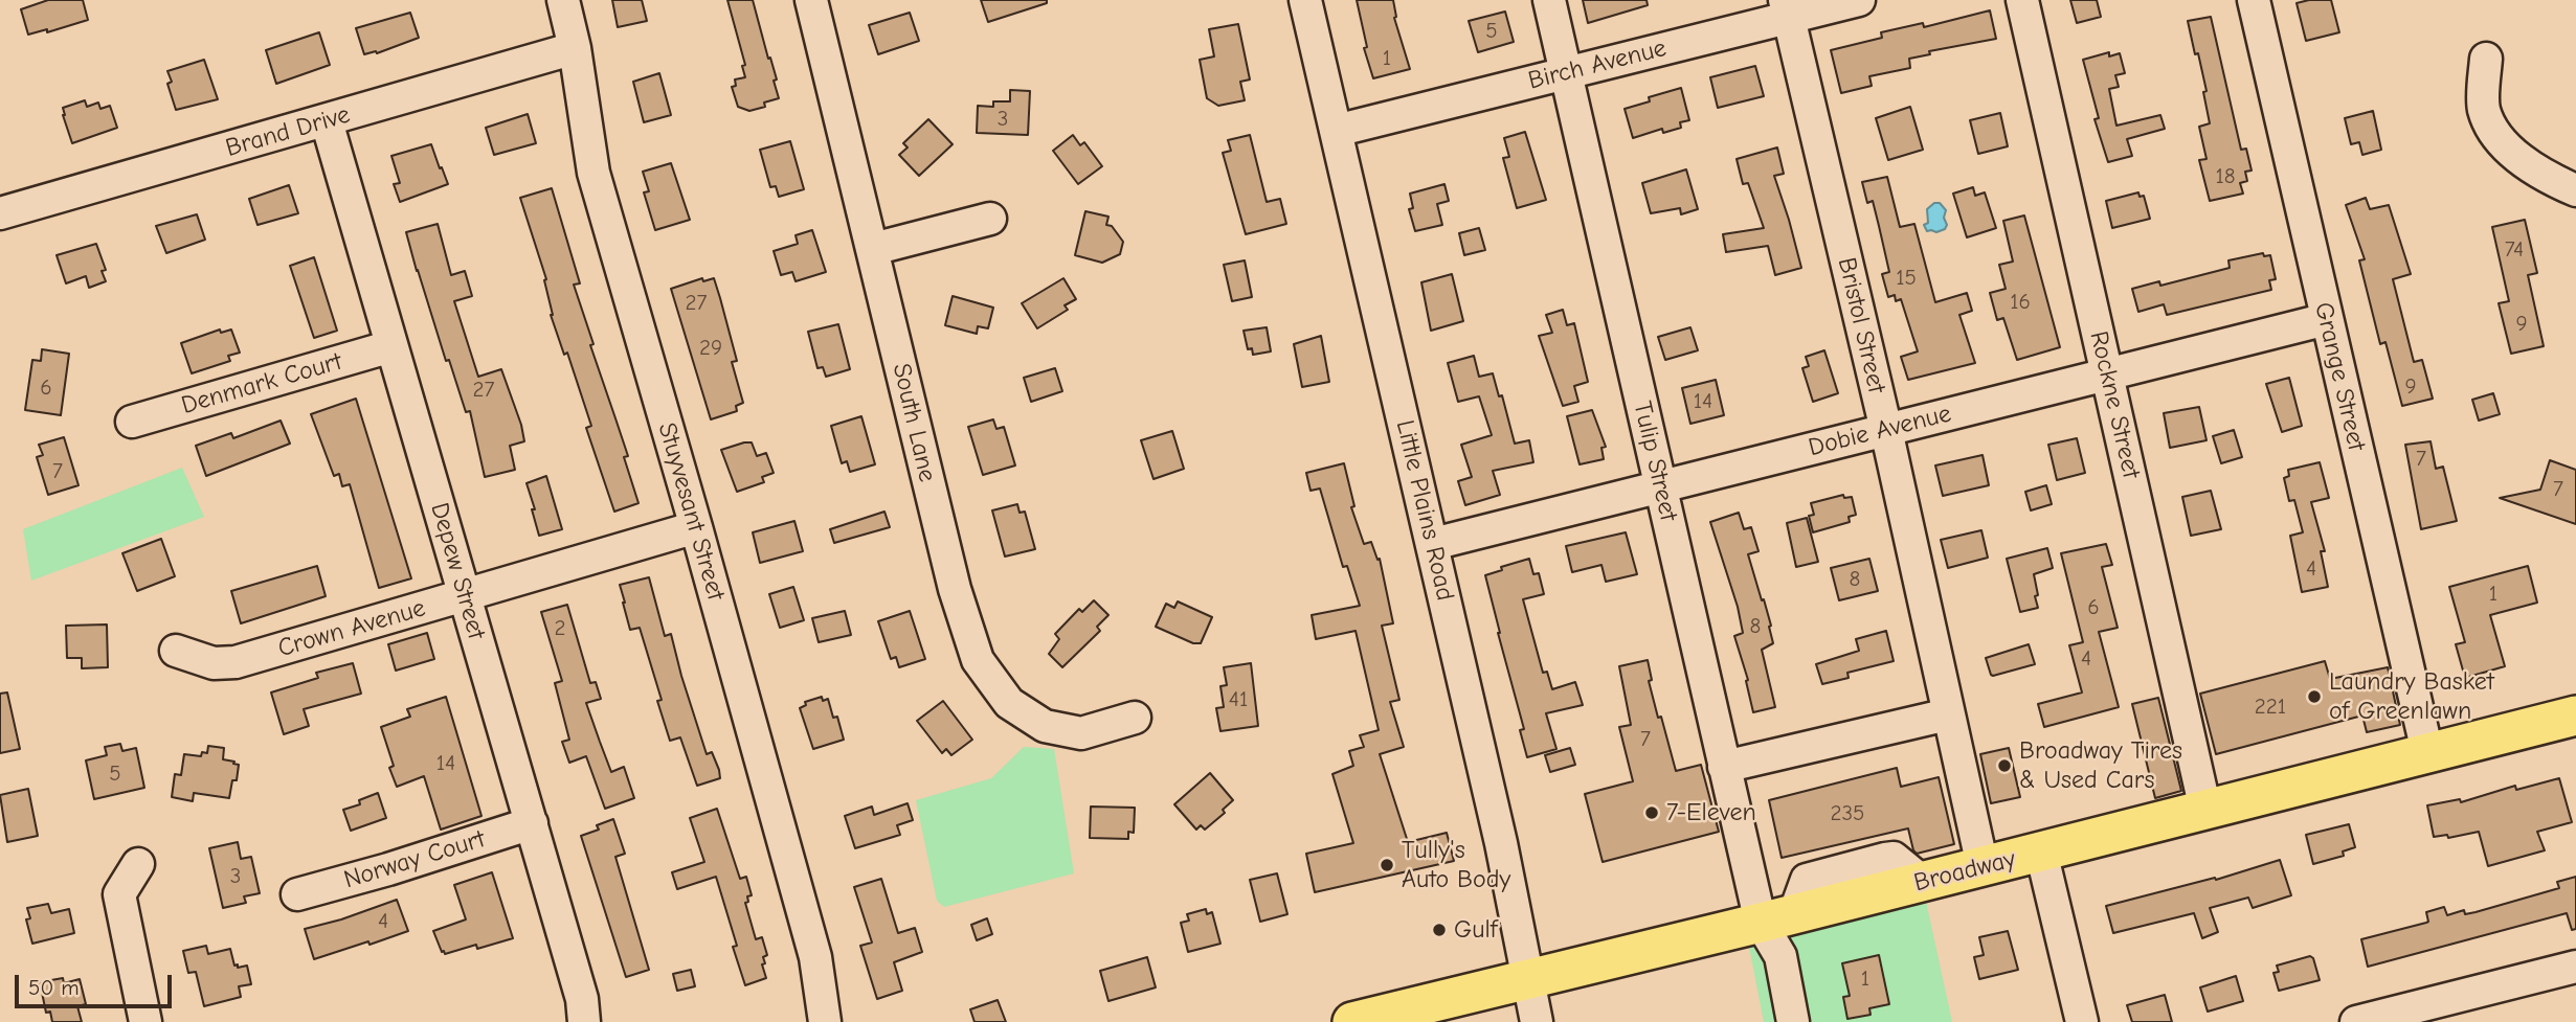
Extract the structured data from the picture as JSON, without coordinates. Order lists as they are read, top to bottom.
{
  "streets": {
    "main road": ["Broadway"],
    "street": [
      "Birch Avenue",
      "Brand Drive",
      "Bristol Street",
      "Grange Street",
      "Denmark Court",
      "Rockne Street",
      "South Lane",
      "Dobie Avenue",
      "Tulip Street",
      "Little Plains Road",
      "Stuyvesant Street",
      "Depew Street",
      "Crown Avenue",
      "Norway Court"
    ]
  },
  "crossings": [
    ["Birch Avenue", "Bristol Street"],
    ["Birch Avenue", "Tulip Street"],
    ["Birch Avenue", "Little Plains Road"],
    ["Brand Drive", "Stuyvesant Street"],
    ["Brand Drive", "Depew Street"],
    ["Bristol Street", "Dobie Avenue"],
    ["Bristol Street", "Broadway"],
    ["Grange Street", "Dobie Avenue"],
    ["Grange Street", "Broadway"],
    ["Denmark Court", "Depew Street"],
    ["Rockne Street", "Dobie Avenue"],
    ["Rockne Street", "Broadway"],
    ["Dobie Avenue", "Tulip Street"],
    ["Dobie Avenue", "Little Plains Road"],
    ["Tulip Street", "Broadway"],
    ["Little Plains Road", "Broadway"],
    ["Stuyvesant Street", "Crown Avenue"],
    ["Depew Street", "Crown Avenue"],
    ["Depew Street", "Norway Court"]
  ],
  "places": [
    "Laundry Basket of Greenlawn",
    "Broadway Tires & Used Cars",
    "7-Eleven",
    "Tully's Auto Body",
    "Gulf"
  ],
  "house_numbers": [
    "5",
    "1",
    "3",
    "18",
    "74",
    "15",
    "16",
    "27",
    "9",
    "29",
    "9",
    "6",
    "27",
    "14",
    "7",
    "7",
    "7",
    "4",
    "8",
    "1",
    "6",
    "8",
    "2",
    "4",
    "41",
    "221",
    "7",
    "14",
    "5",
    "235",
    "3",
    "4",
    "1"
  ],
  "scale_bar": "50 m"
}
